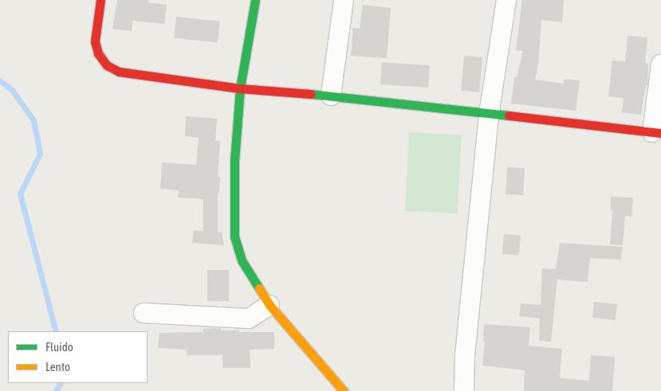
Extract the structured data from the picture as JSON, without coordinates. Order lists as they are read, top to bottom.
{
  "legend": ["Fluido", "Lento"]
}
